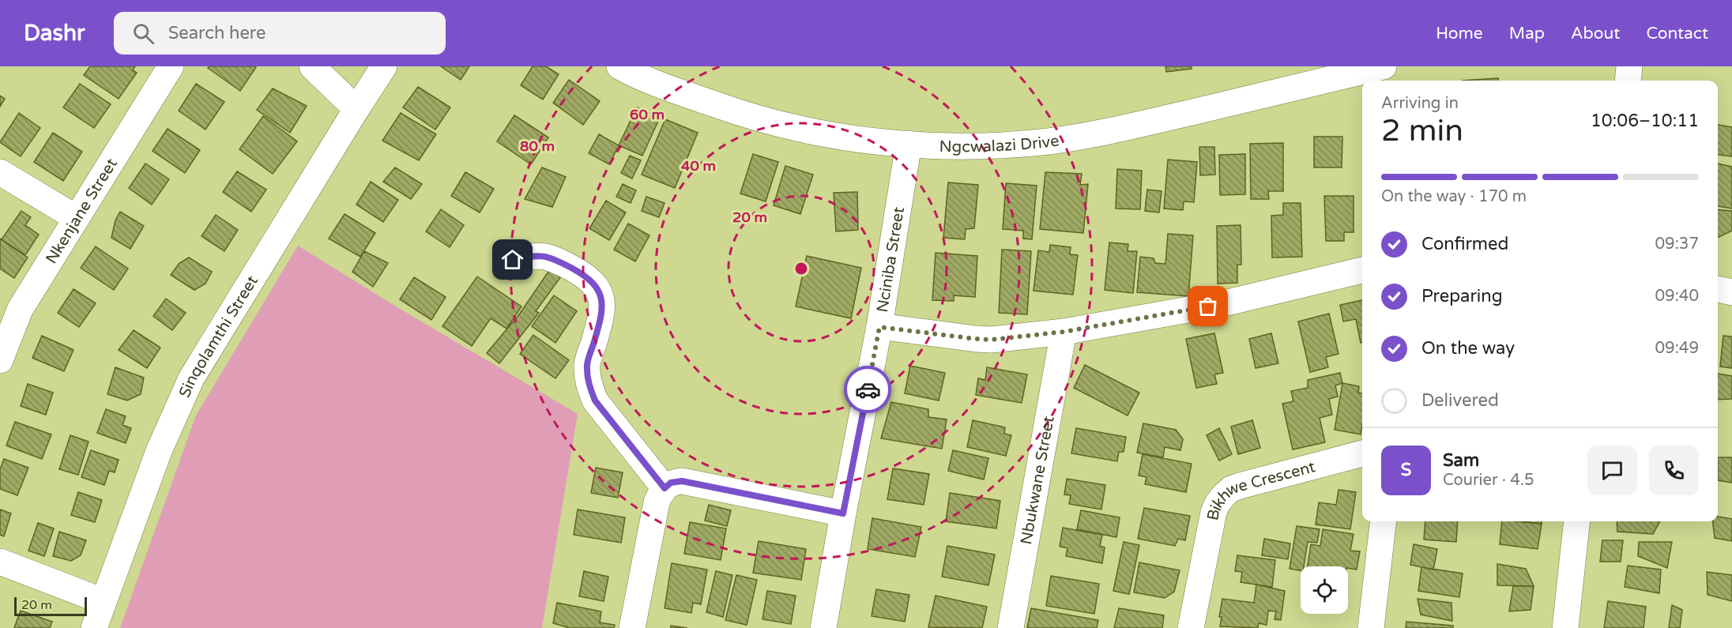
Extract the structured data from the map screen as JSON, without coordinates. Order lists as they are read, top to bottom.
{
  "streets": {
    "street": [
      "Ngcwalazi Drive",
      "Nkenjane Street",
      "Nciniba Street",
      "Sinqolamthi Street",
      "Nbukwane Street",
      "Bikhwe Crescent"
    ]
  },
  "crossings": [
    ["Ngcwalazi Drive", "Nciniba Street"]
  ],
  "scale_bar": "20 m",
  "page": {
    "header": "Dashr",
    "search": "Search here",
    "nav": [
      "Home",
      "Map",
      "About",
      "Contact"
    ],
    "heading": ["2 min", "Arriving in", "10:06–10:11"],
    "panel": ["Sam", "Courier · 4.5"],
    "bar": "On the way · 170 m",
    "list": [
      ["Confirmed", "09:37"],
      ["Preparing", "09:40"],
      ["On the way", "09:49"],
      "Delivered"
    ],
    "round": "S",
    "scale": "20 m"
  },
  "rings": [
    "60 m",
    "80 m",
    "40 m",
    "20 m"
  ]
}
